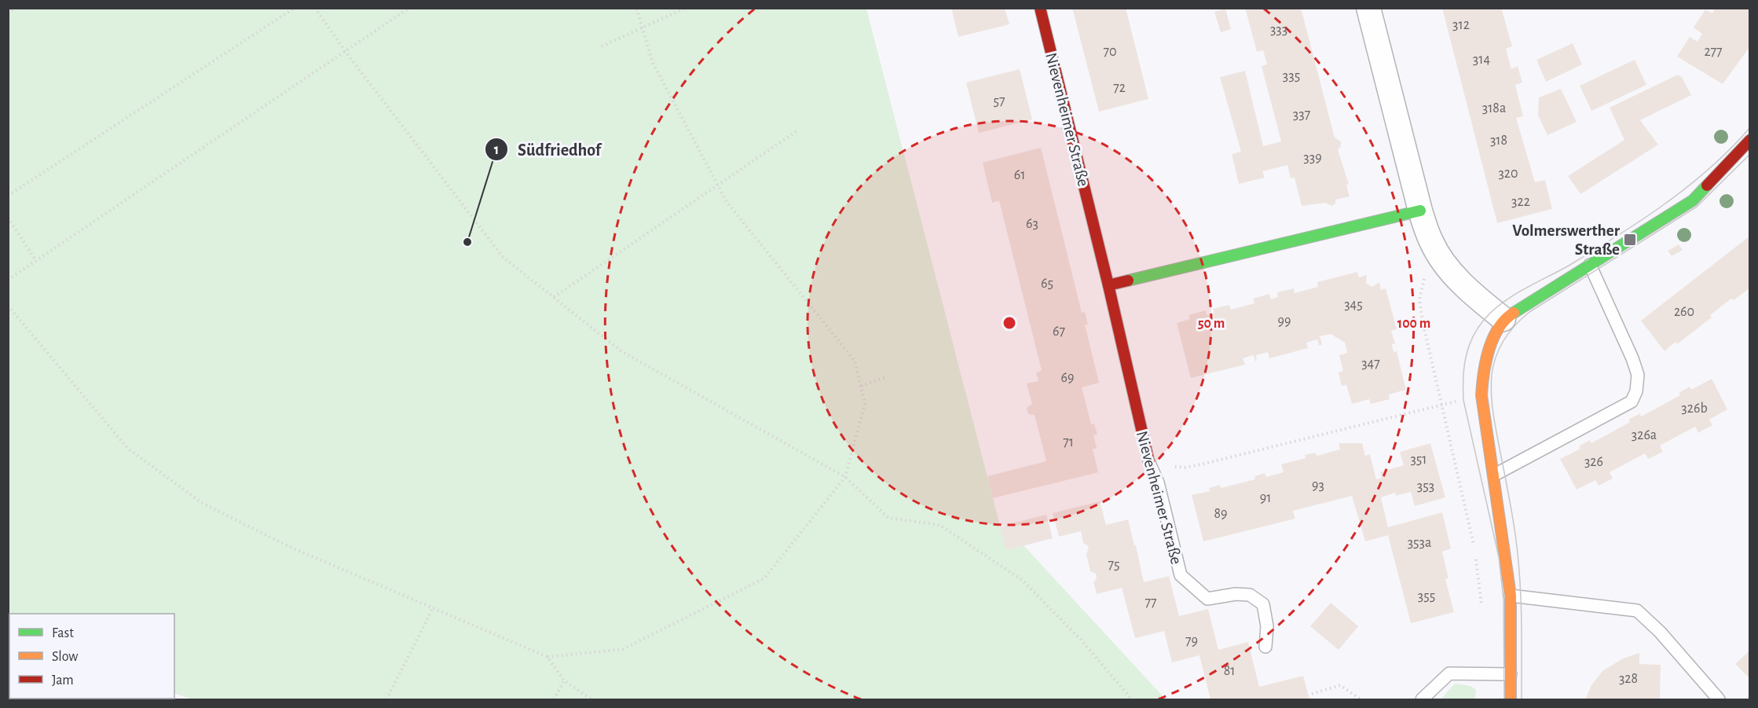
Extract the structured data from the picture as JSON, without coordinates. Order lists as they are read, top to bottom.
{
  "streets": {
    "street": ["Nievenheimer Straße"]
  },
  "places": {
    "transit": ["Volmerswerther Straße"],
    "other": ["Südfriedhof"]
  },
  "house_numbers": [
    "312",
    "333",
    "70",
    "277",
    "314",
    "335",
    "72",
    "57",
    "318a",
    "337",
    "318",
    "339",
    "320",
    "61",
    "322",
    "63",
    "65",
    "345",
    "260",
    "99",
    "67",
    "347",
    "69",
    "326b",
    "326a",
    "71",
    "351",
    "326",
    "93",
    "353",
    "91",
    "89",
    "353a",
    "75",
    "355",
    "77",
    "79",
    "81",
    "328"
  ],
  "legend": ["Fast", "Slow", "Jam"],
  "rings": ["50 m", "100 m"]
}
